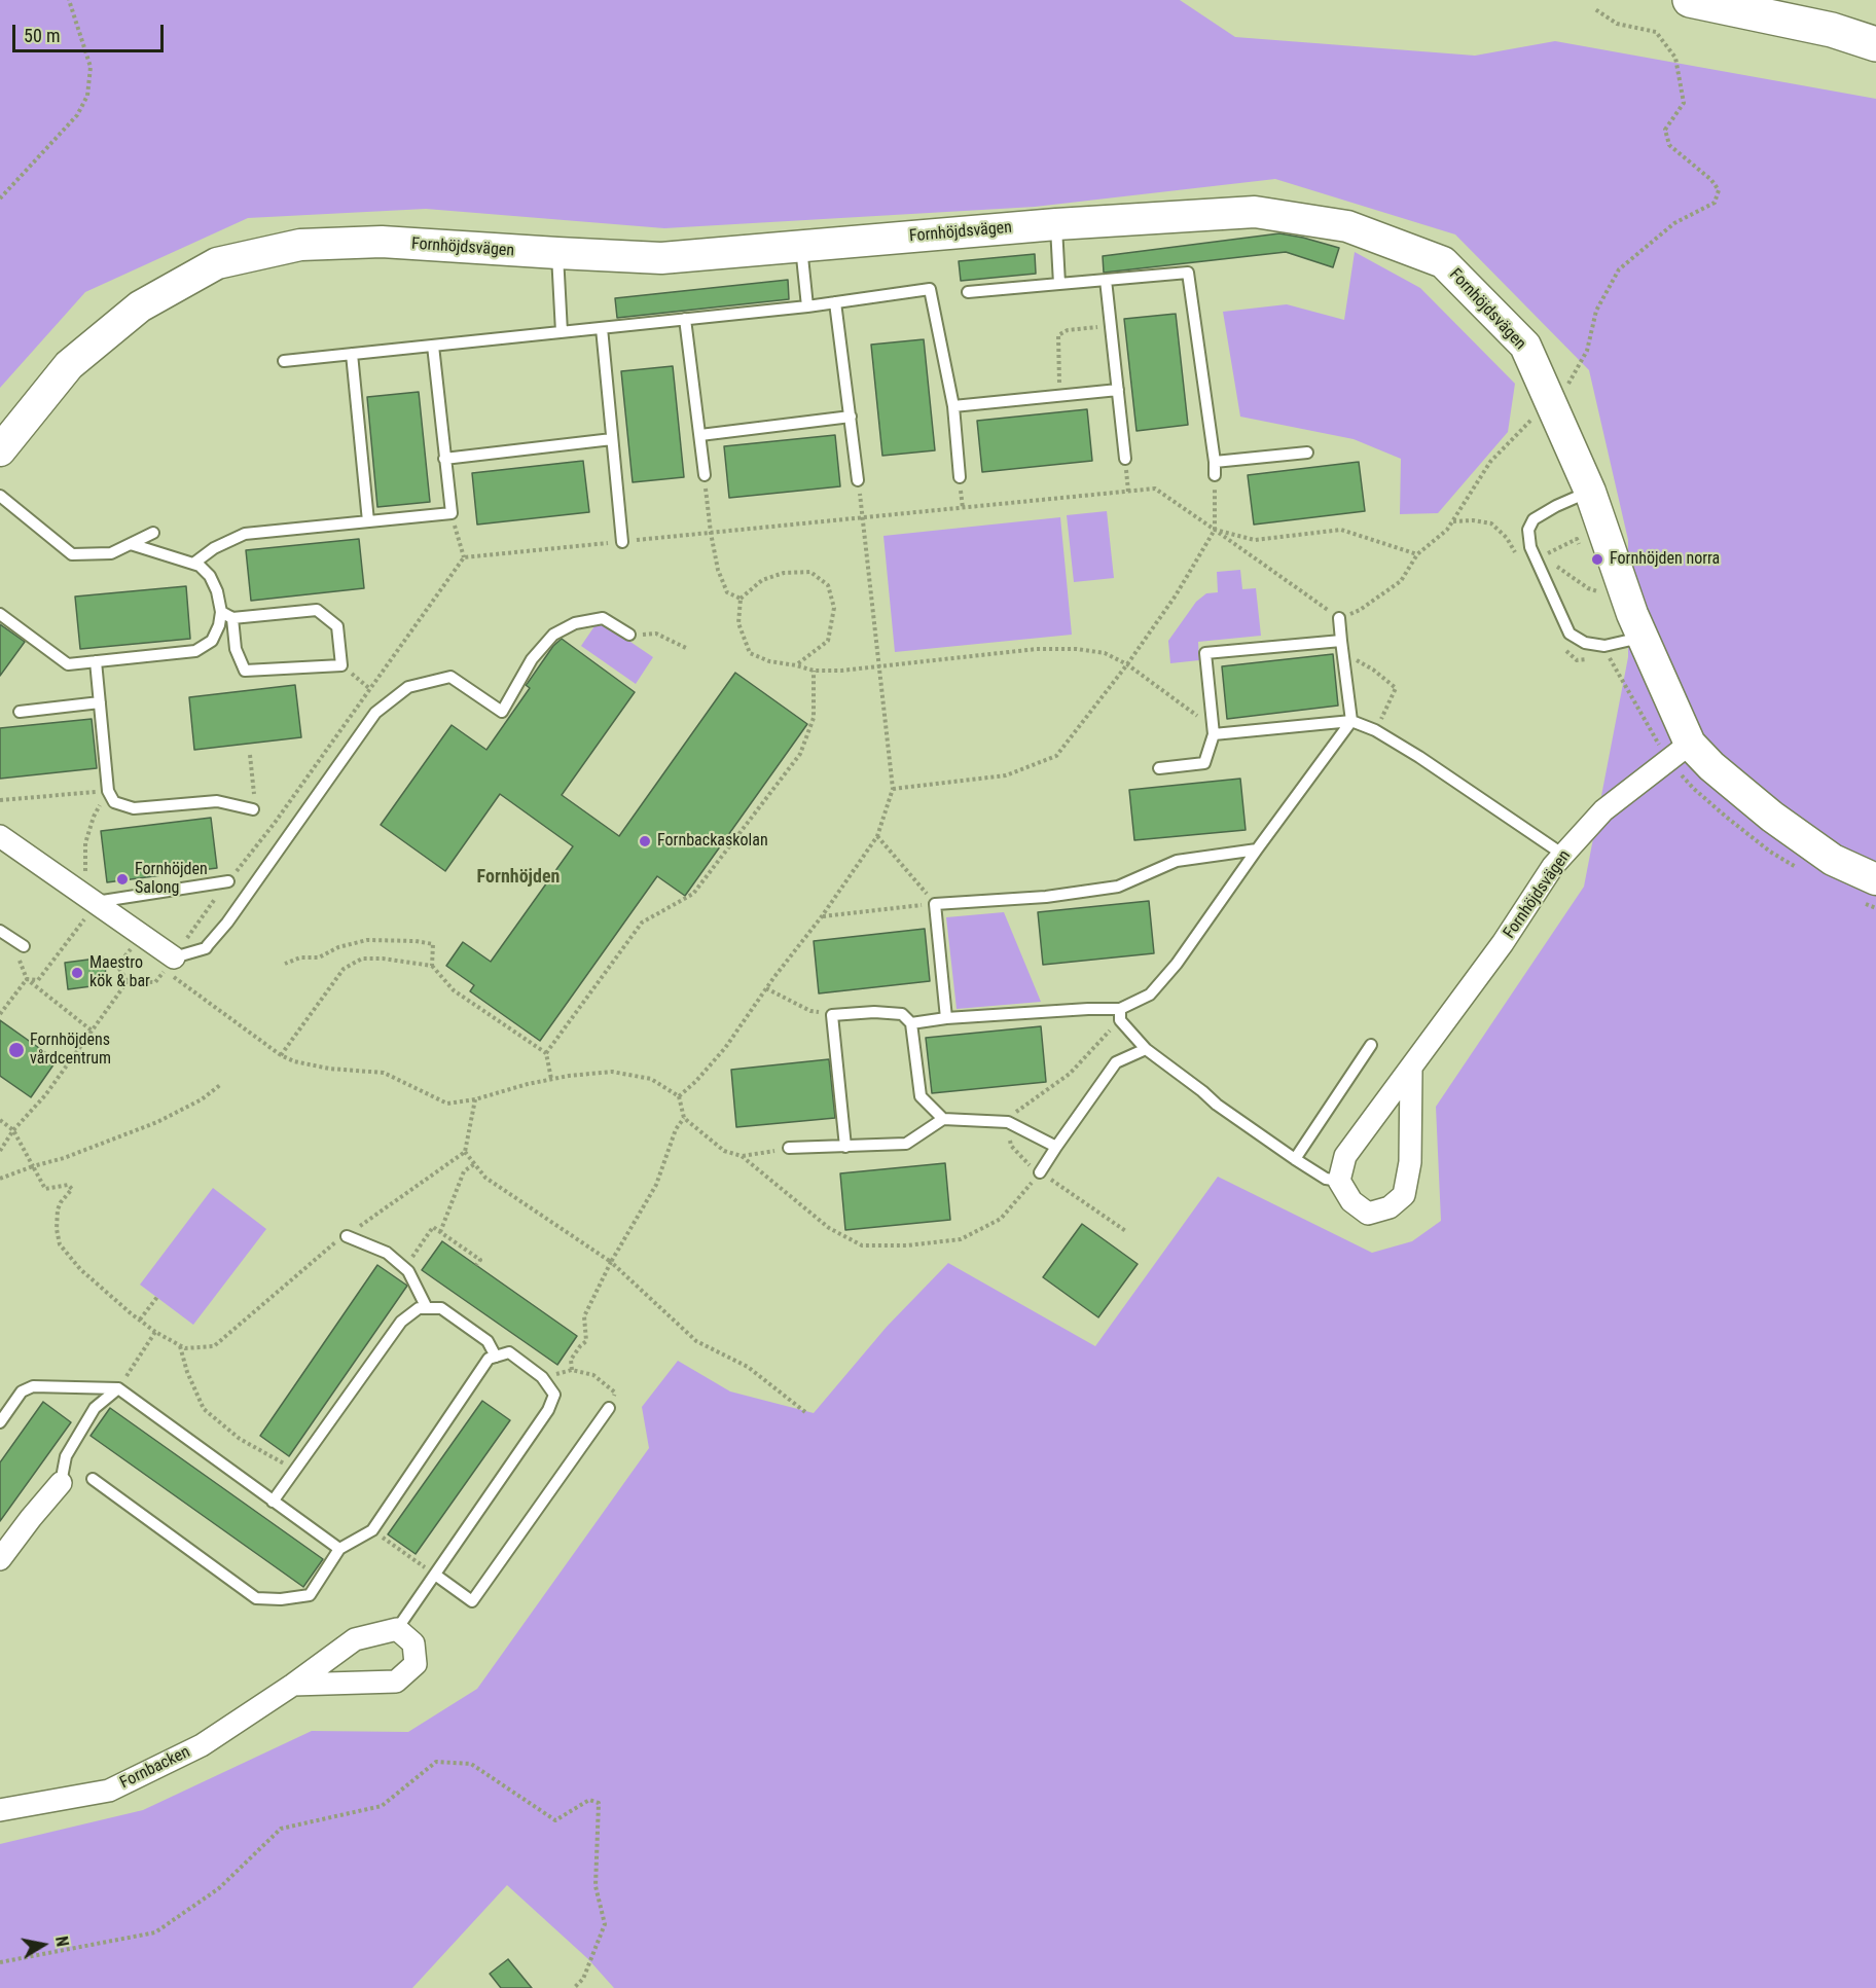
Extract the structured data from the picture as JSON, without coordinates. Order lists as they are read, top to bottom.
{
  "streets": {
    "street": ["Fornhöjdsvägen", "Fornbacken"]
  },
  "districts": ["Fornhöjden"],
  "places": [
    "Fornhöjden norra",
    "Fornbackaskolan",
    "Fornhöjden Salong",
    "Maestro kök & bar",
    "Fornhöjdens vårdcentrum"
  ],
  "scale_bar": "50 m",
  "north": "right"
}
